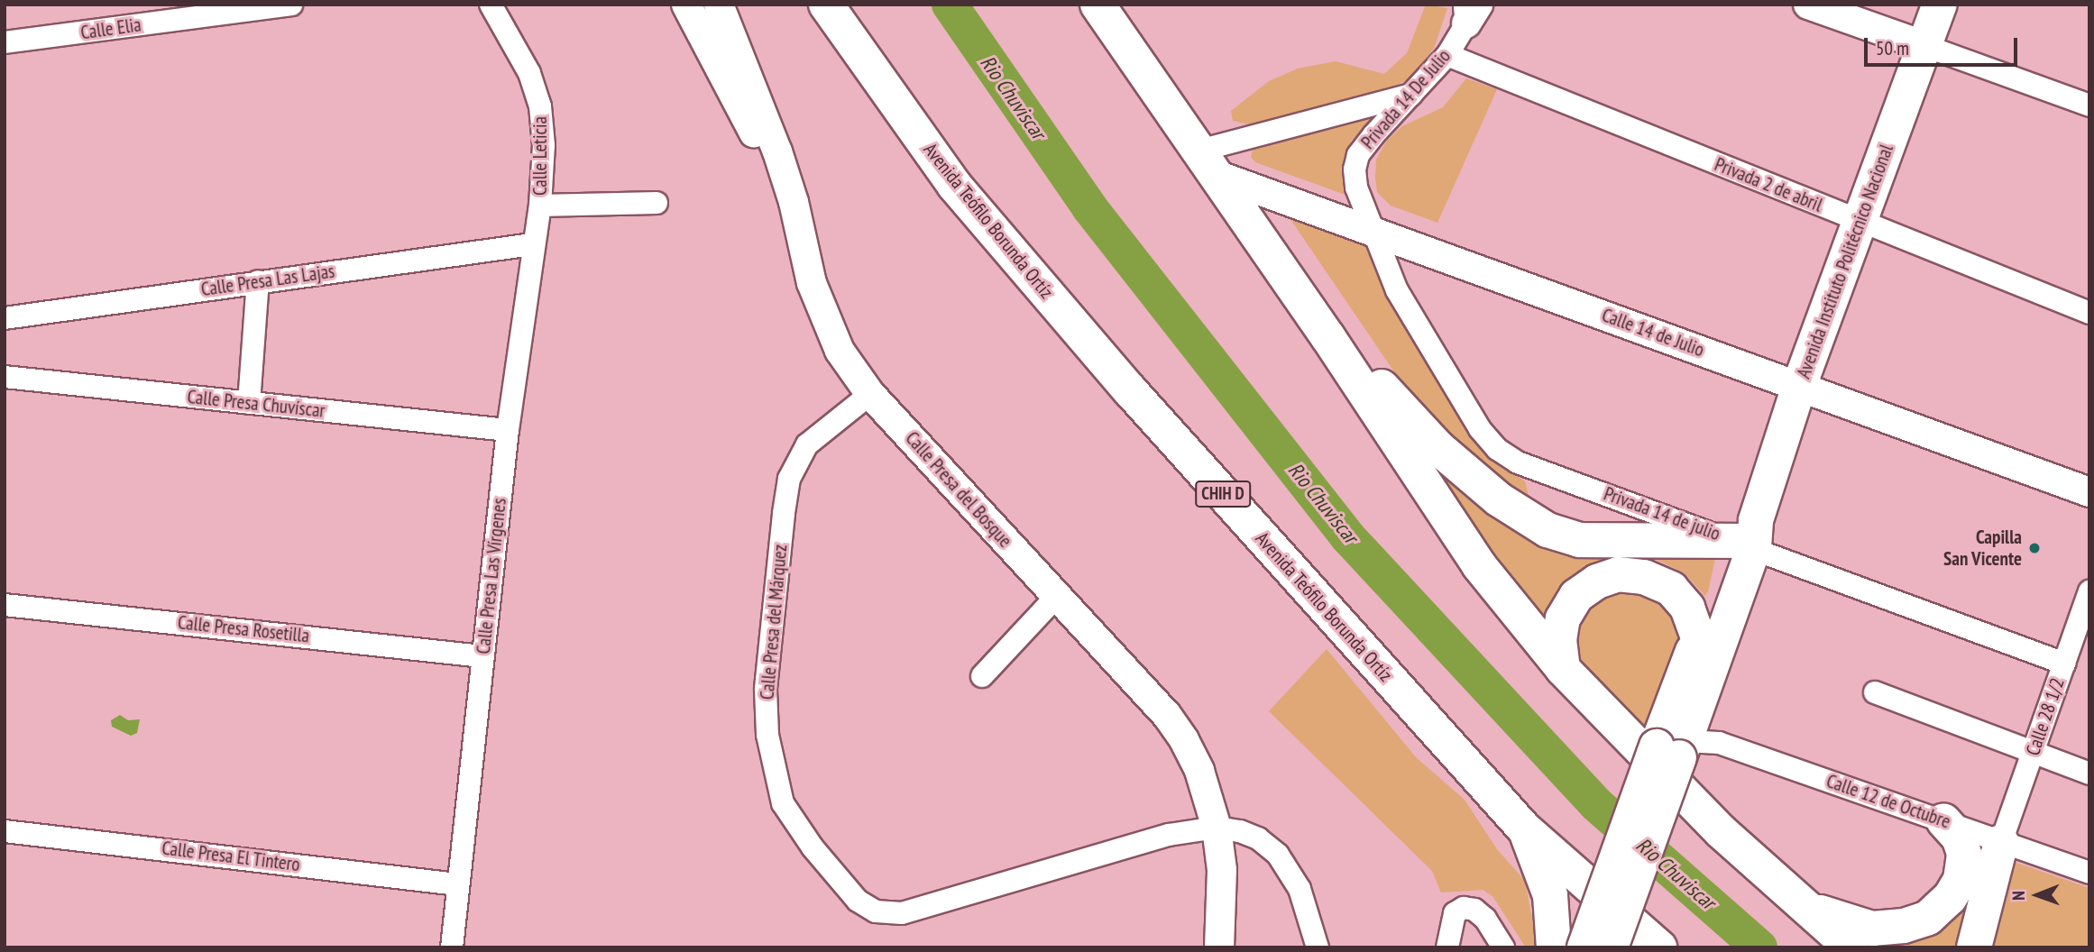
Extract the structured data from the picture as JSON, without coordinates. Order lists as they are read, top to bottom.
{
  "streets": {
    "main road": ["Avenida Teófilo Borunda Ortíz", "Avenida Instituto Politécnico Nacional", "CHIH D"],
    "street": [
      "Calle Elia",
      "Privada 14 De Julio",
      "Calle Leticia",
      "Privada 2 de abril",
      "Calle Presa Las Lajas",
      "Calle 14 de Julio",
      "Calle Presa Chuvíscar",
      "Calle Presa del Bosque",
      "Privada 14 de julio",
      "Calle Presa Las Vírgenes",
      "Calle Presa del Márquez",
      "Calle Presa Rosetilla",
      "Calle 28 1/2",
      "Calle 12 de Octubre",
      "Calle Presa El Tintero"
    ]
  },
  "crossings": [
    ["Privada 14 De Julio", "Privada 2 de abril"],
    ["Privada 14 De Julio", "Calle 14 de Julio"],
    ["Privada 14 De Julio", "Privada 14 de julio"],
    ["Calle Leticia", "Calle Presa Las Vírgenes"],
    ["Privada 2 de abril", "Avenida Instituto Politécnico Nacional"],
    ["Avenida Instituto Politécnico Nacional", "Calle 14 de Julio"],
    ["Avenida Instituto Politécnico Nacional", "Privada 14 de julio"],
    ["Avenida Instituto Politécnico Nacional", "Calle 12 de Octubre"],
    ["Calle Presa Las Lajas", "Calle Presa Las Vírgenes"],
    ["Calle 14 de Julio", "Privada 14 de julio"],
    ["Calle Presa Chuvíscar", "Calle Presa Las Vírgenes"],
    ["Calle Presa del Bosque", "Calle Presa del Márquez"],
    ["Privada 14 de julio", "Calle 28 1/2"],
    ["Calle Presa Las Vírgenes", "Calle Presa Rosetilla"],
    ["Calle Presa Las Vírgenes", "Calle Presa El Tintero"],
    ["Calle 28 1/2", "Calle 12 de Octubre"]
  ],
  "water": ["Rio Chuviscar"],
  "places": ["Capilla San Vicente"],
  "scale_bar": "50 m",
  "north": "left"
}
